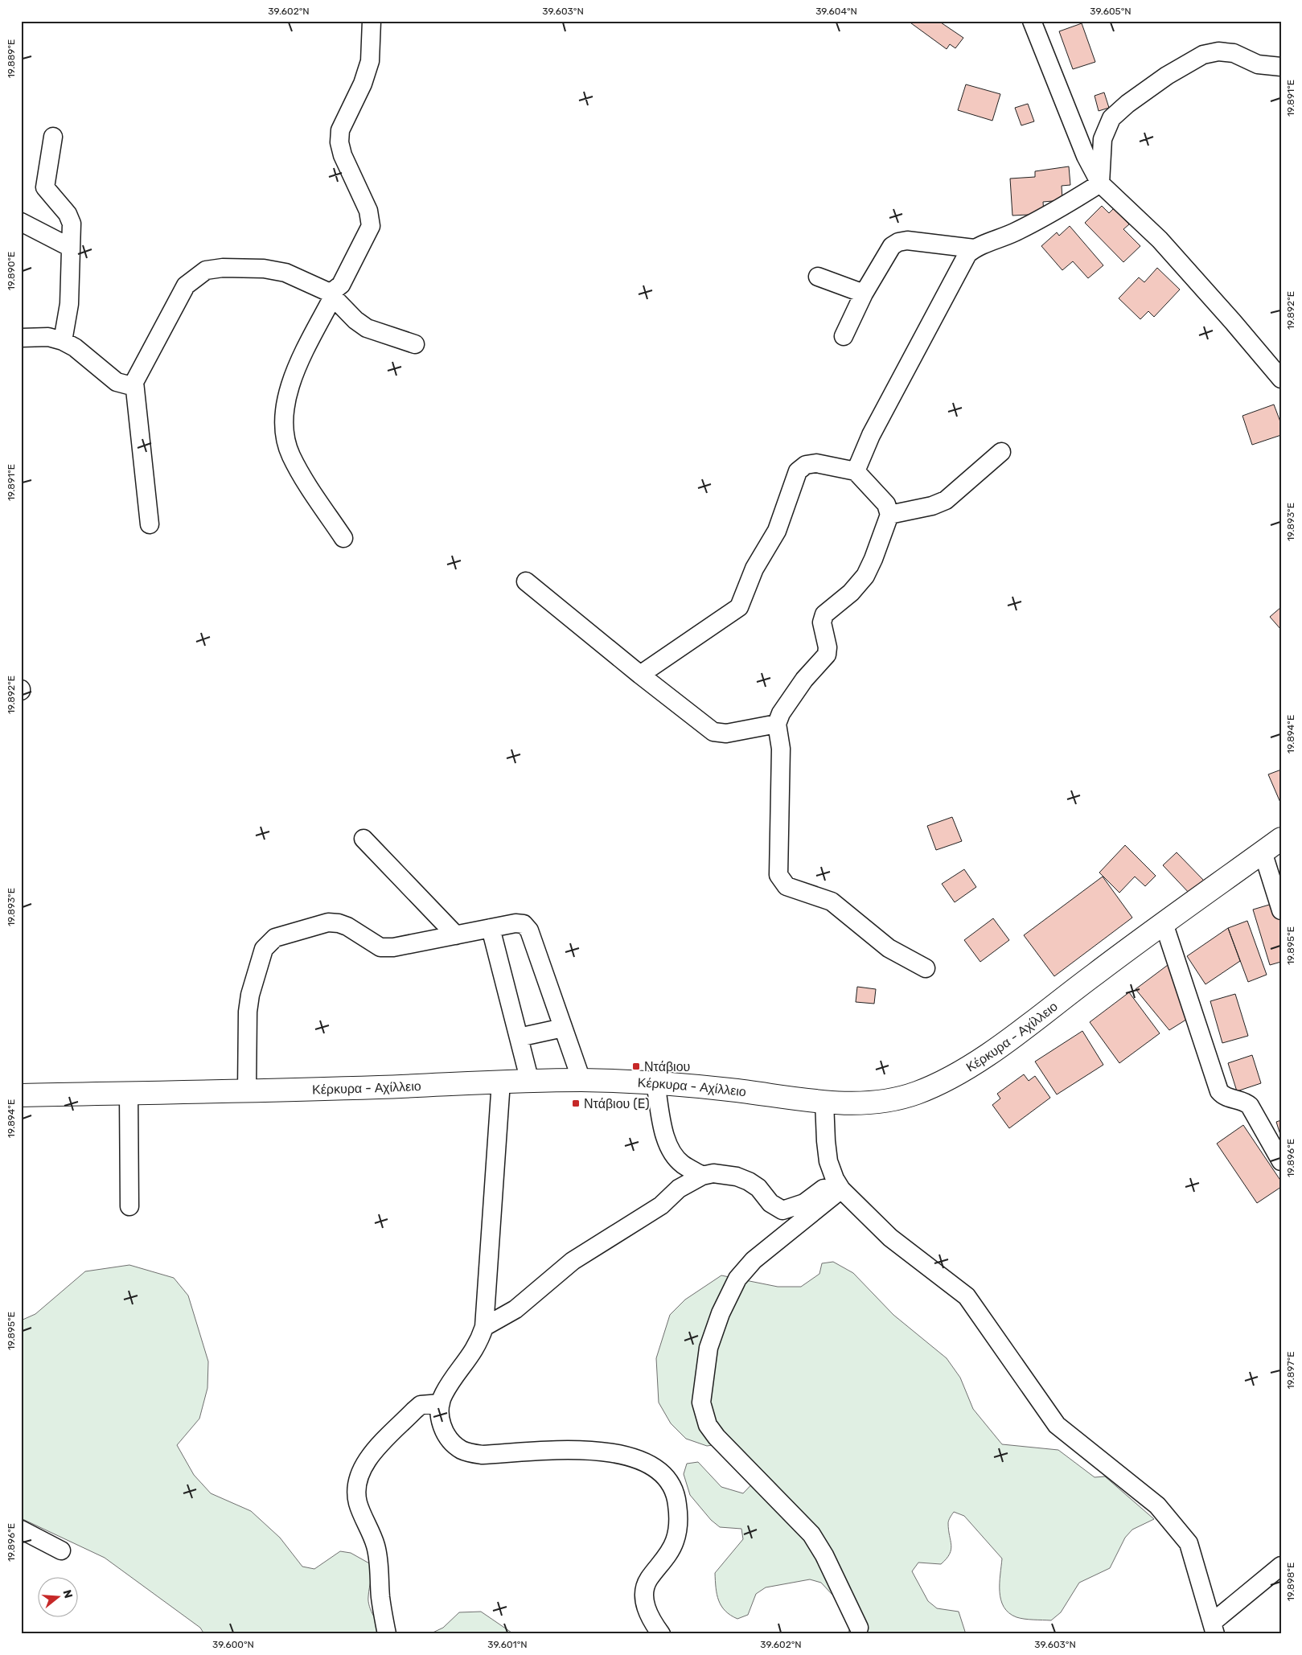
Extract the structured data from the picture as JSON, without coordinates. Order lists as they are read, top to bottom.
{
  "streets": {
    "main road": ["Κέρκυρα - Αχίλλειο"]
  },
  "places": {
    "transit": ["Ντάβιου", "Ντάβιου (E)"]
  },
  "north": "right",
  "coordinates": [
    "39.602°N",
    "39.603°N",
    "39.604°N",
    "39.605°N",
    "19.889°E",
    "19.891°E",
    "19.890°E",
    "19.892°E",
    "19.893°E",
    "19.894°E",
    "19.895°E",
    "19.896°E",
    "19.897°E",
    "19.898°E",
    "39.600°N",
    "39.601°N"
  ]
}
